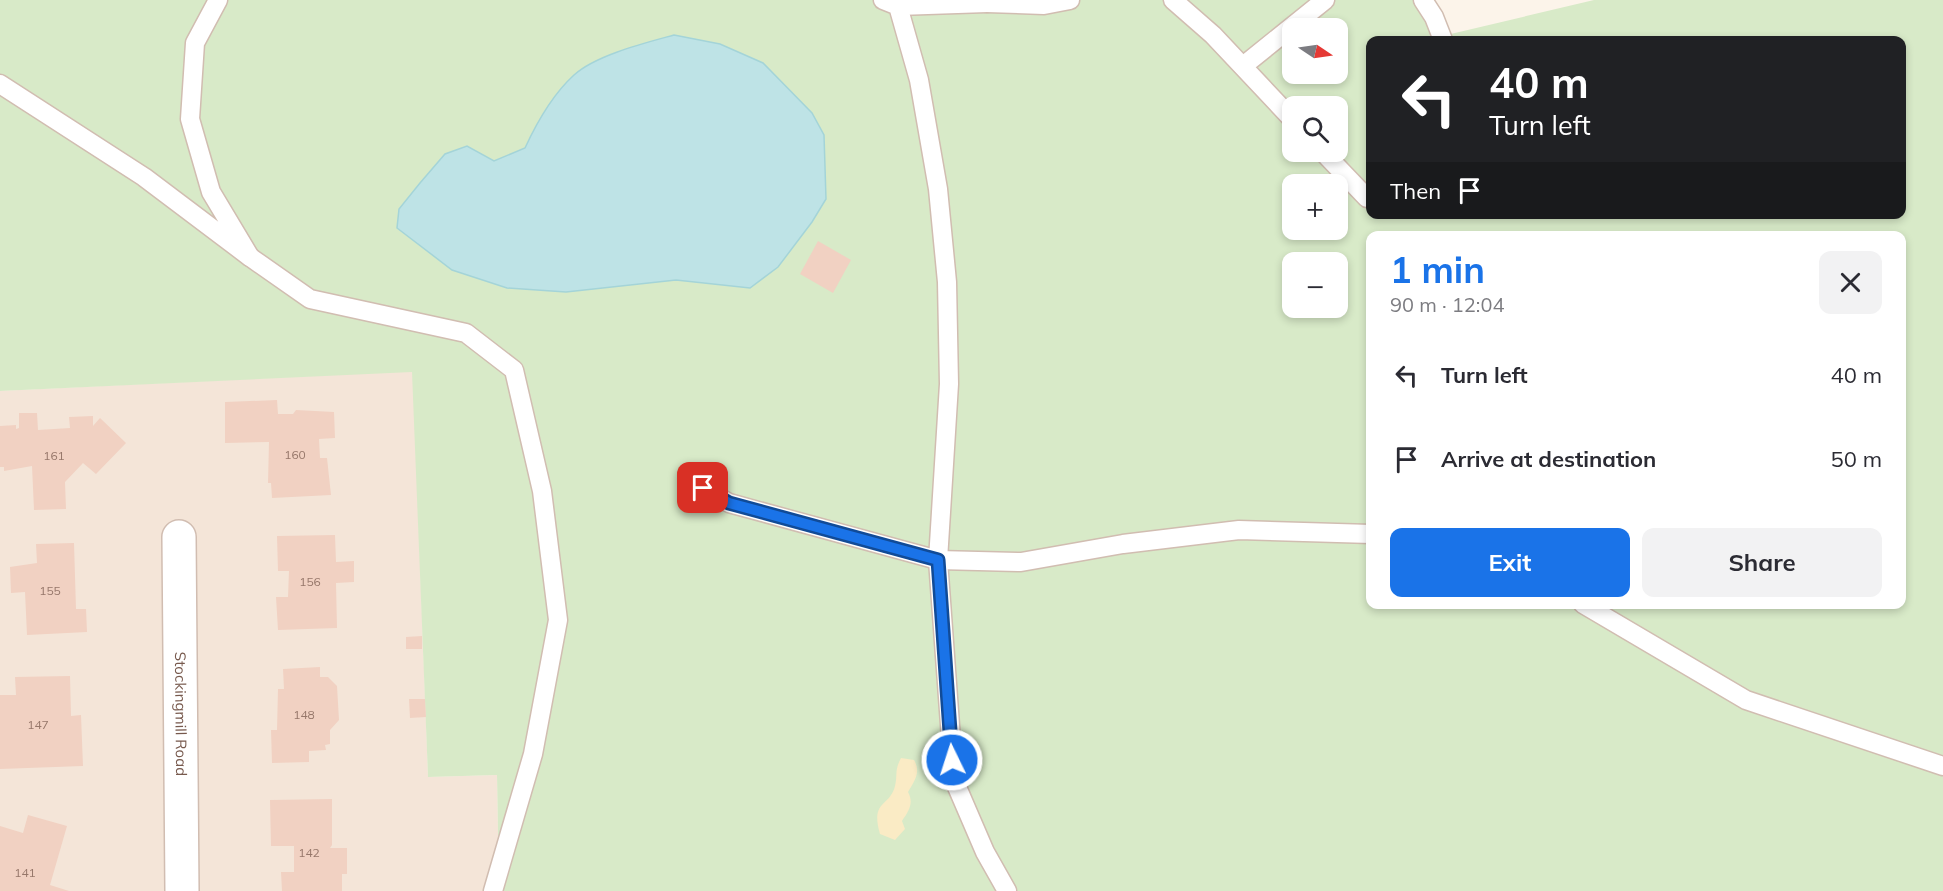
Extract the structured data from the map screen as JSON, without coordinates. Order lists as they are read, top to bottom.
{
  "streets": {
    "street": ["Stockingmill Road"]
  },
  "house_numbers": [
    "160",
    "161",
    "156",
    "155",
    "148",
    "147",
    "142",
    "141"
  ],
  "north": "right",
  "page": {
    "map_buttons": ["+", "−"],
    "turn": ["40 m", "Turn left"],
    "then": "Then",
    "heading": ["1 min", "90 m · 12:04"],
    "list": [
      {
        "name": "Turn left",
        "value": "40 m"
      },
      {
        "name": "Arrive at destination",
        "value": "50 m"
      }
    ],
    "buttons": ["Exit", "Share"]
  }
}
